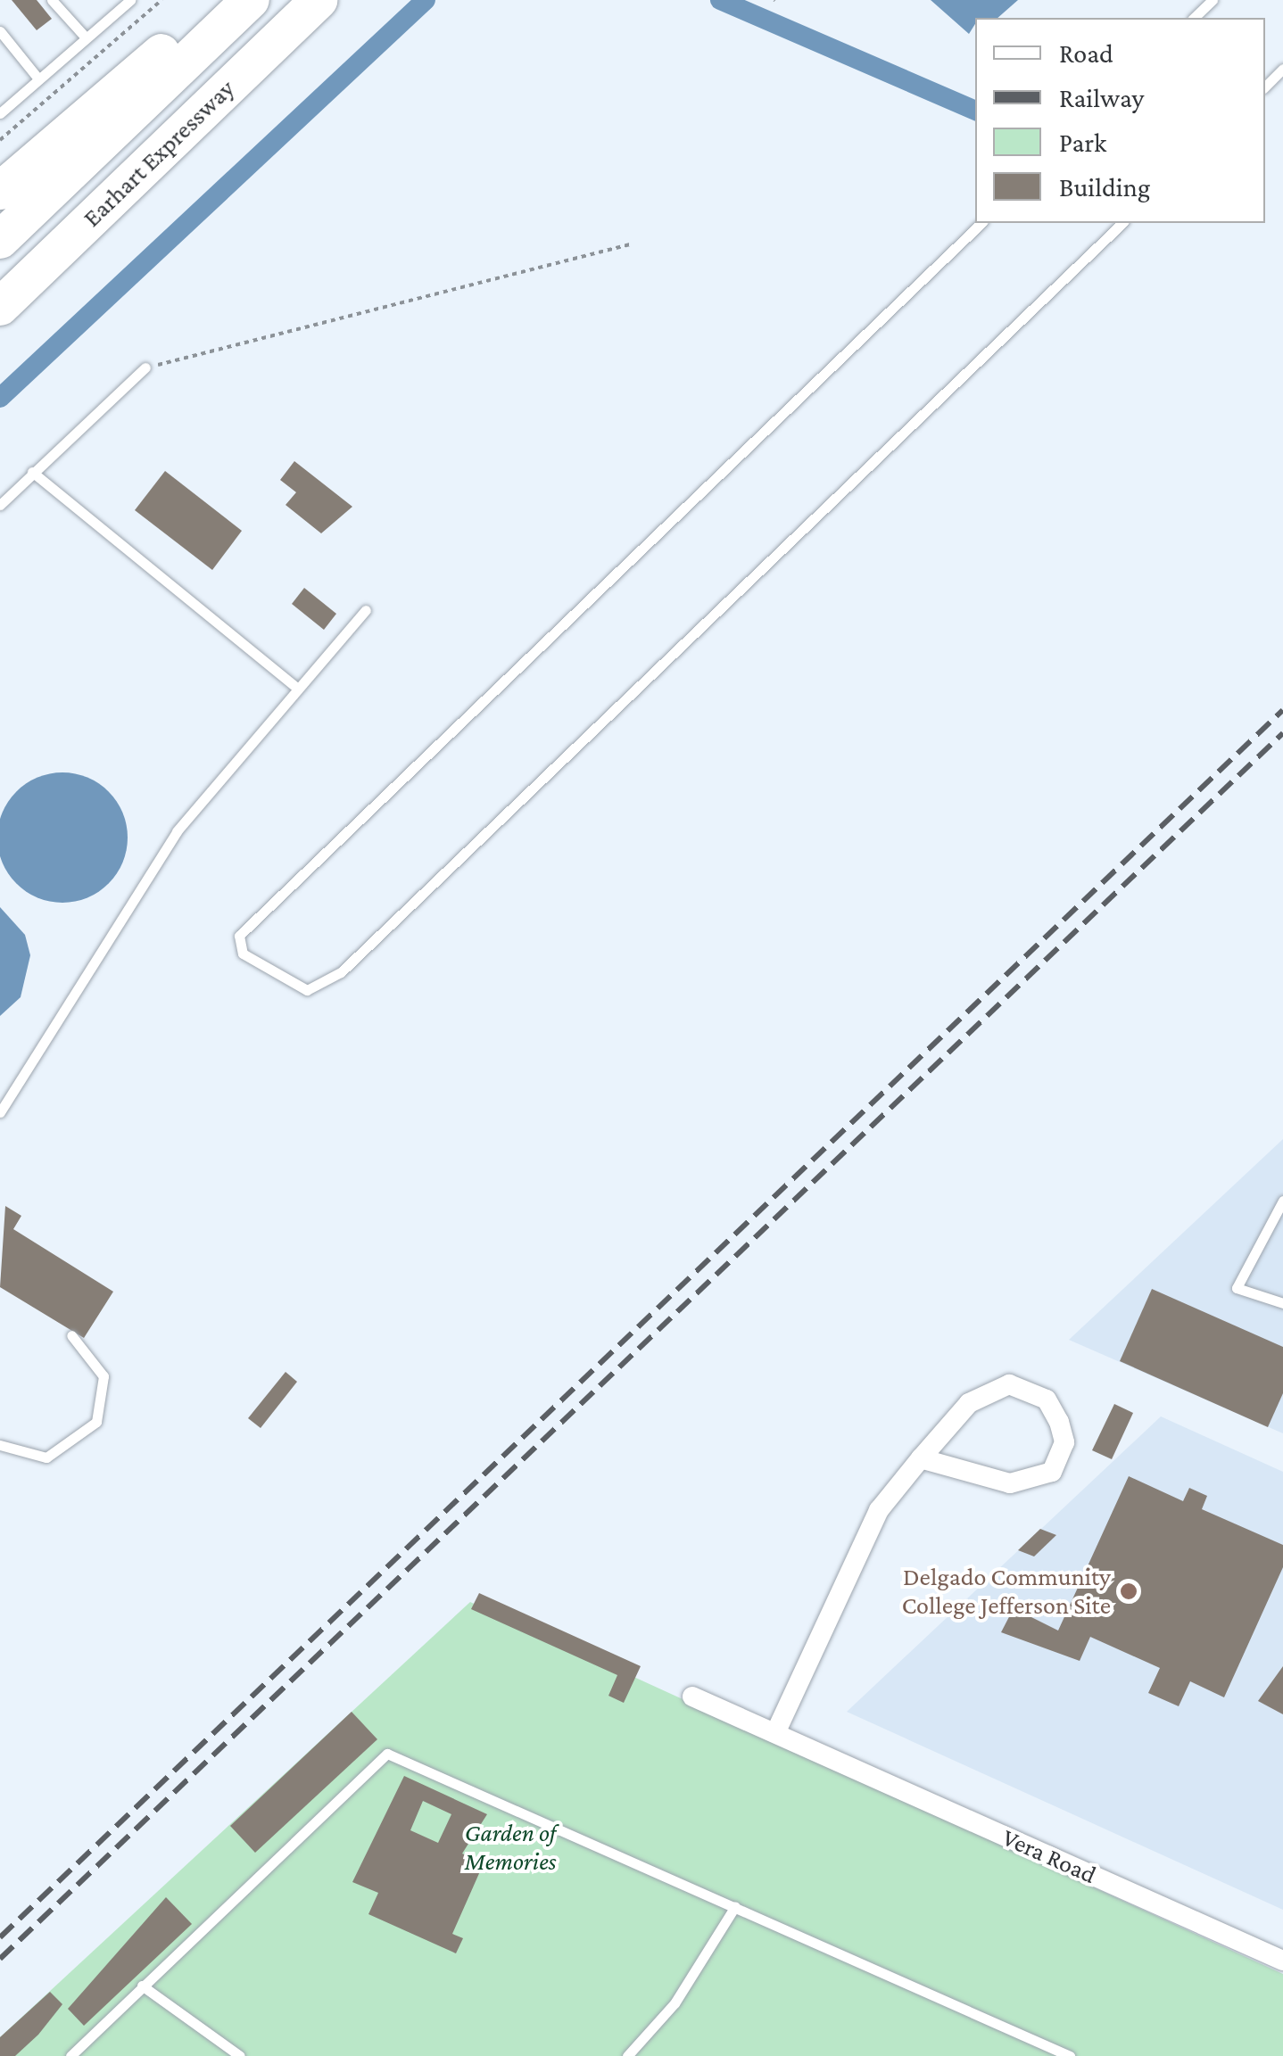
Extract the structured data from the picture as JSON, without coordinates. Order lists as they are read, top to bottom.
{
  "streets": {
    "highway": ["Earhart Expressway"],
    "street": ["Vera Road"]
  },
  "parks": ["Garden of Memories"],
  "places": ["Delgado Community College Jefferson Site"],
  "legend": [
    "Road",
    "Railway",
    "Park",
    "Building"
  ]
}
